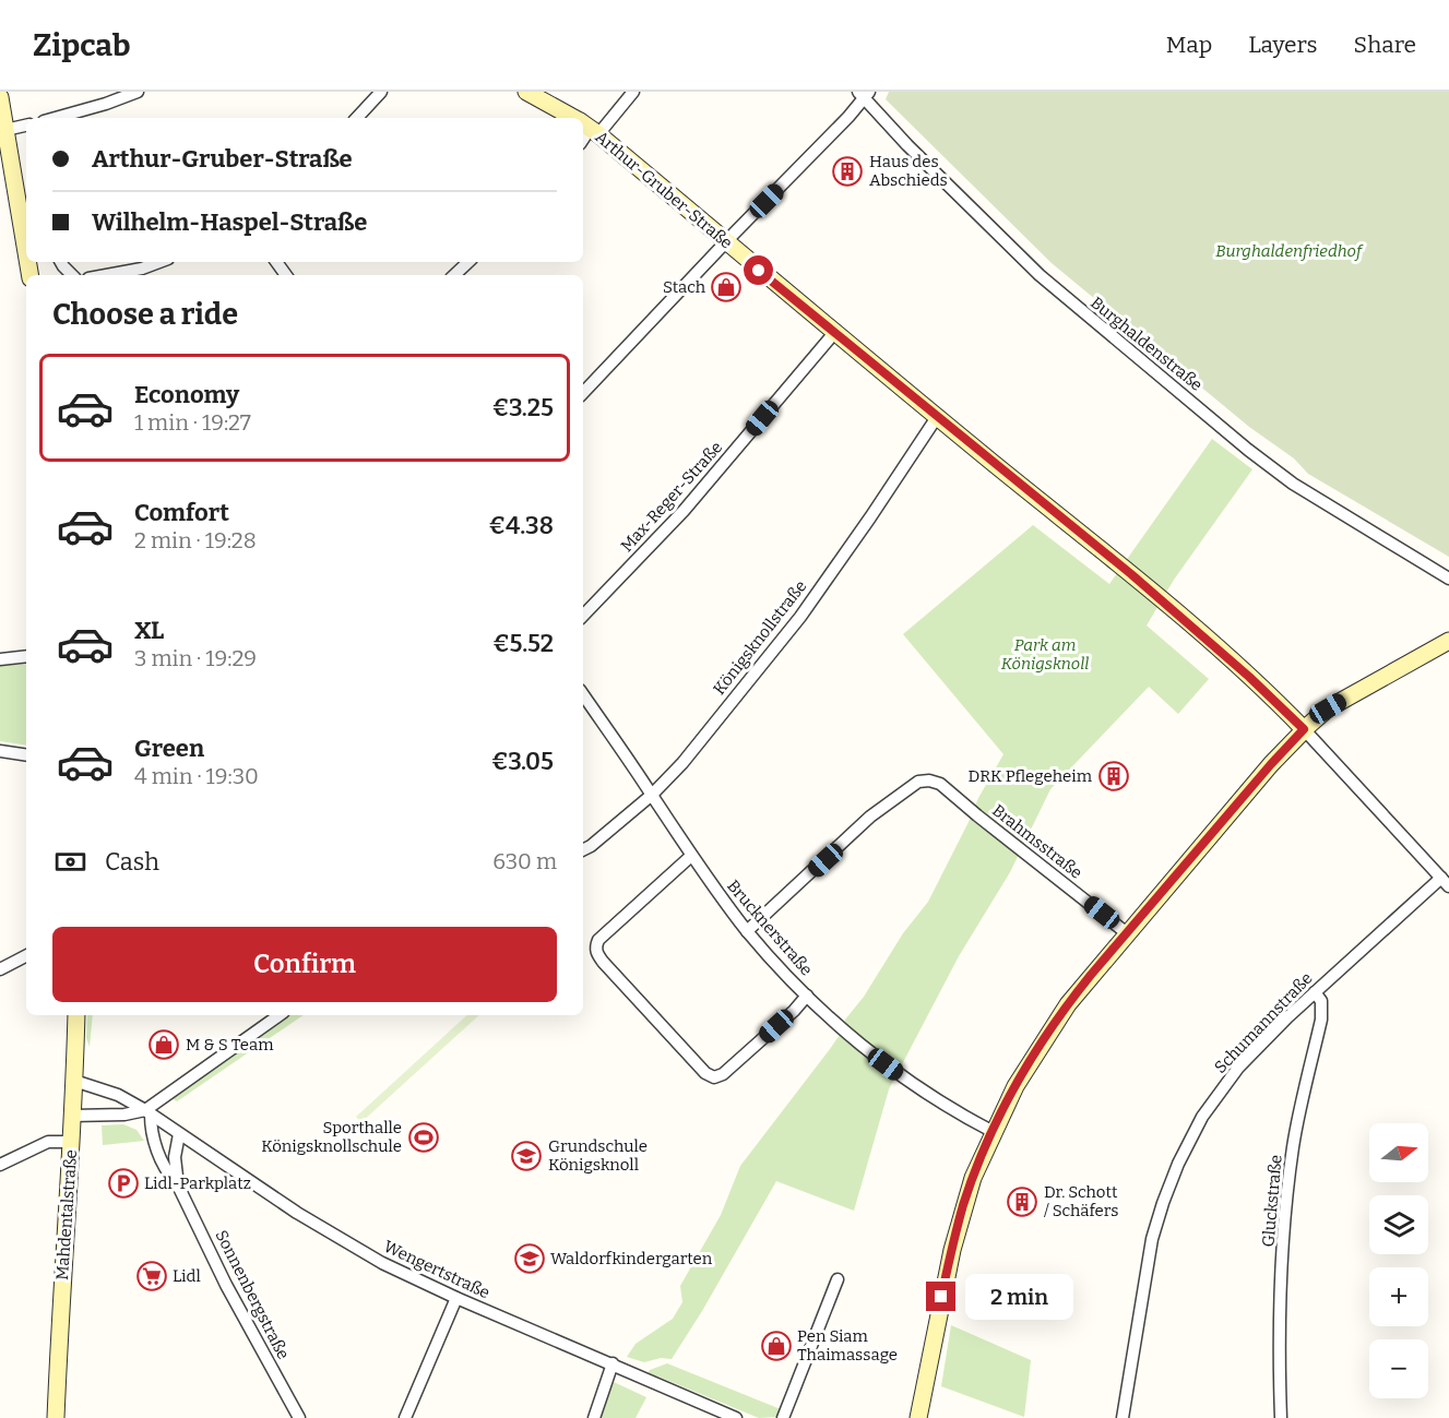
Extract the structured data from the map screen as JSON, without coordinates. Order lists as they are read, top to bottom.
{
  "streets": {
    "street": [
      "Arthur-Gruber-Straße",
      "Burghaldenstraße",
      "Max-Reger-Straße",
      "Königsknollstraße",
      "Brahmsstraße",
      "Brucknerstraße",
      "Schumannstraße",
      "Gluckstraße",
      "Mahdentalstraße",
      "Wengertstraße",
      "Sonnenbergstraße"
    ]
  },
  "crossings": [
    ["Arthur-Gruber-Straße", "Max-Reger-Straße"],
    ["Arthur-Gruber-Straße", "Königsknollstraße"],
    ["Arthur-Gruber-Straße", "Schumannstraße"],
    ["Königsknollstraße", "Brucknerstraße"],
    ["Brahmsstraße", "Brucknerstraße"],
    ["Schumannstraße", "Gluckstraße"],
    ["Mahdentalstraße", "Wengertstraße"],
    ["Wengertstraße", "Sonnenbergstraße"]
  ],
  "parks": ["Burghaldenfriedhof", "Park am Königsknoll"],
  "places": {
    "building": ["Haus des Abschieds", "DRK Pflegeheim", "Dr. Schott / Schäfers"],
    "shop": ["Stach", "M & S Team", "Pen Siam Thaimassage"],
    "sports": ["Sporthalle Königsknollschule"],
    "school or university": ["Grundschule Königsknoll", "Waldorfkindergarten"],
    "parking": ["Lidl-Parkplatz"],
    "supermarket": ["Lidl"]
  },
  "north": "right",
  "page": {
    "header": "Zipcab",
    "nav": ["Map", "Layers", "Share"],
    "banner": ["Arthur-Gruber-Straße", "Wilhelm-Haspel-Straße"],
    "heading": "Choose a ride",
    "list": [
      {
        "name": "Economy",
        "note": "1 min · 19:27",
        "value": "€3.25"
      },
      {
        "name": "Comfort",
        "note": "2 min · 19:28",
        "value": "€4.38"
      },
      {
        "name": "XL",
        "note": "3 min · 19:29",
        "value": "€5.52"
      },
      {
        "name": "Green",
        "note": "4 min · 19:30",
        "value": "€3.05"
      }
    ],
    "pay": ["Cash", "630 m"],
    "buttons": "Confirm",
    "map_buttons": ["+", "−"],
    "bubble": "2 min"
  }
}
